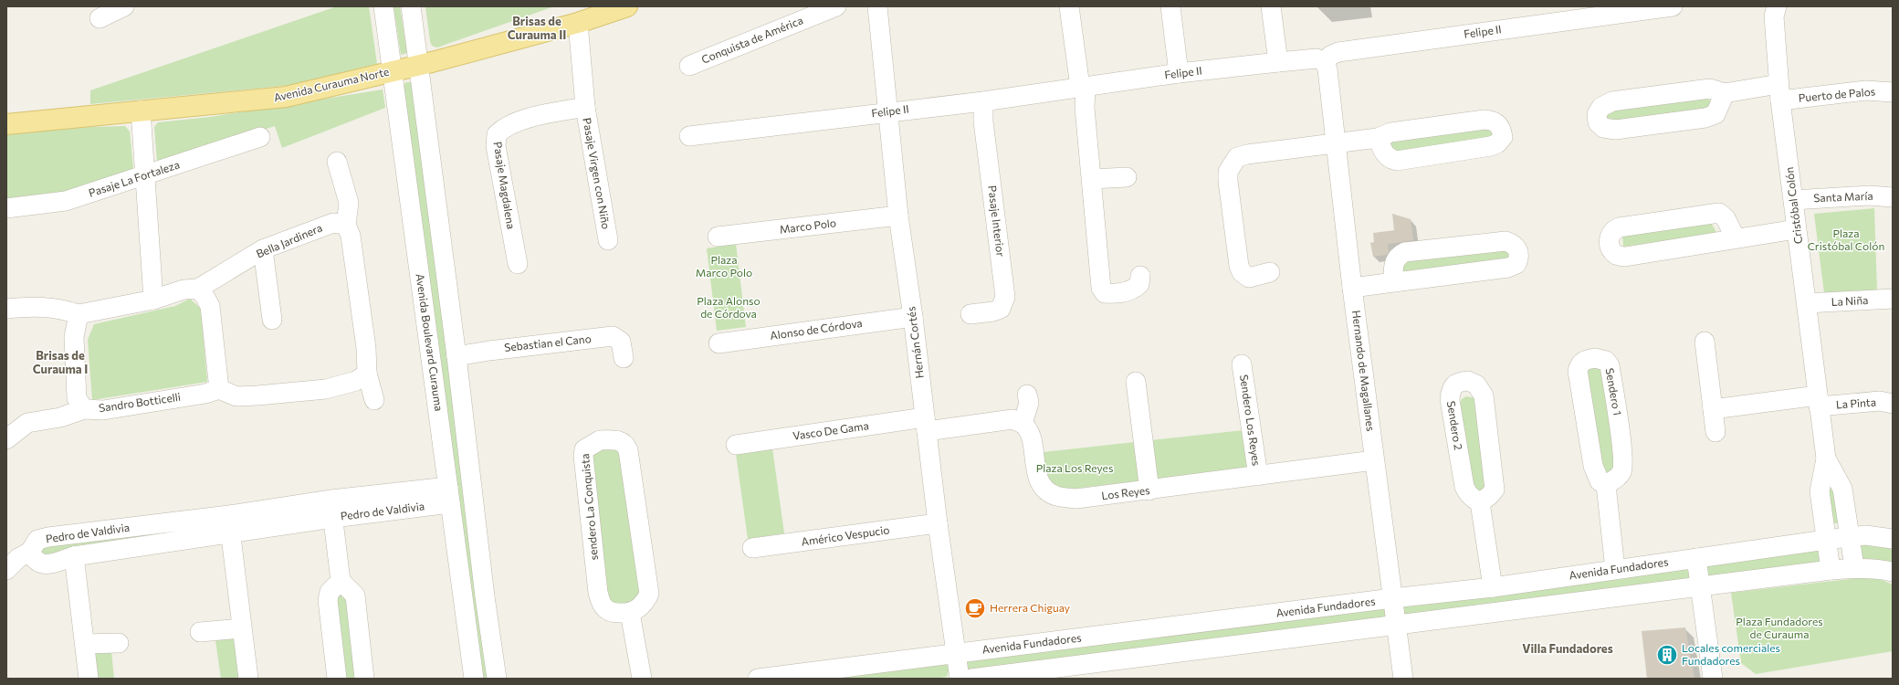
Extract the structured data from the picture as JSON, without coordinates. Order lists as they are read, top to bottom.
{
  "streets": {
    "main road": ["Avenida Curauma Norte"],
    "street": [
      "Felipe II",
      "Conquista de América",
      "Puerto de Palos",
      "Pasaje Virgen con Niño",
      "Pasaje La Fortaleza",
      "Pasaje Magdalena",
      "Santa María",
      "Cristóbal Colón",
      "Pasaje Interior",
      "Marco Polo",
      "Bella Jardinera",
      "La Niña",
      "Alonso de Córdova",
      "Avenida Boulevard Curauma",
      "Hernán Cortés",
      "Sebastian el Cano",
      "Hernando de Magallanes",
      "Sendero 1",
      "Sandro Botticelli",
      "La Pinta",
      "Sendero Los Reyes",
      "Sendero 2",
      "Vasco De Gama",
      "Los Reyes",
      "sendero La Conquista",
      "Pedro de Valdivia",
      "Américo Vespucio",
      "Avenida Fundadores"
    ]
  },
  "crossings": [
    ["Felipe II", "Pasaje Interior"],
    ["Felipe II", "Hernán Cortés"],
    ["Felipe II", "Hernando de Magallanes"],
    ["Avenida Curauma Norte", "Pasaje Virgen con Niño"],
    ["Avenida Curauma Norte", "Avenida Boulevard Curauma"],
    ["Puerto de Palos", "Cristóbal Colón"],
    ["Pasaje Virgen con Niño", "Pasaje Magdalena"],
    ["Santa María", "Cristóbal Colón"],
    ["Cristóbal Colón", "La Niña"],
    ["Cristóbal Colón", "La Pinta"],
    ["Cristóbal Colón", "Avenida Fundadores"],
    ["Marco Polo", "Hernán Cortés"],
    ["Alonso de Córdova", "Hernán Cortés"],
    ["Avenida Boulevard Curauma", "Pedro de Valdivia"],
    ["Hernán Cortés", "Vasco De Gama"],
    ["Hernán Cortés", "Américo Vespucio"],
    ["Hernán Cortés", "Avenida Fundadores"],
    ["Hernando de Magallanes", "Los Reyes"],
    ["Hernando de Magallanes", "Avenida Fundadores"],
    ["Sendero Los Reyes", "Los Reyes"]
  ],
  "districts": ["Brisas de Curauma II", "Brisas de Curauma I", "Villa Fundadores"],
  "parks": [
    "Plaza Cristóbal Colón",
    "Plaza Marco Polo",
    "Plaza Alonso de Córdova",
    "Plaza Los Reyes",
    "Plaza Fundadores de Curauma"
  ],
  "places": {
    "cafe": ["Herrera Chiguay"],
    "building": ["Locales comerciales Fundadores"]
  }
}
